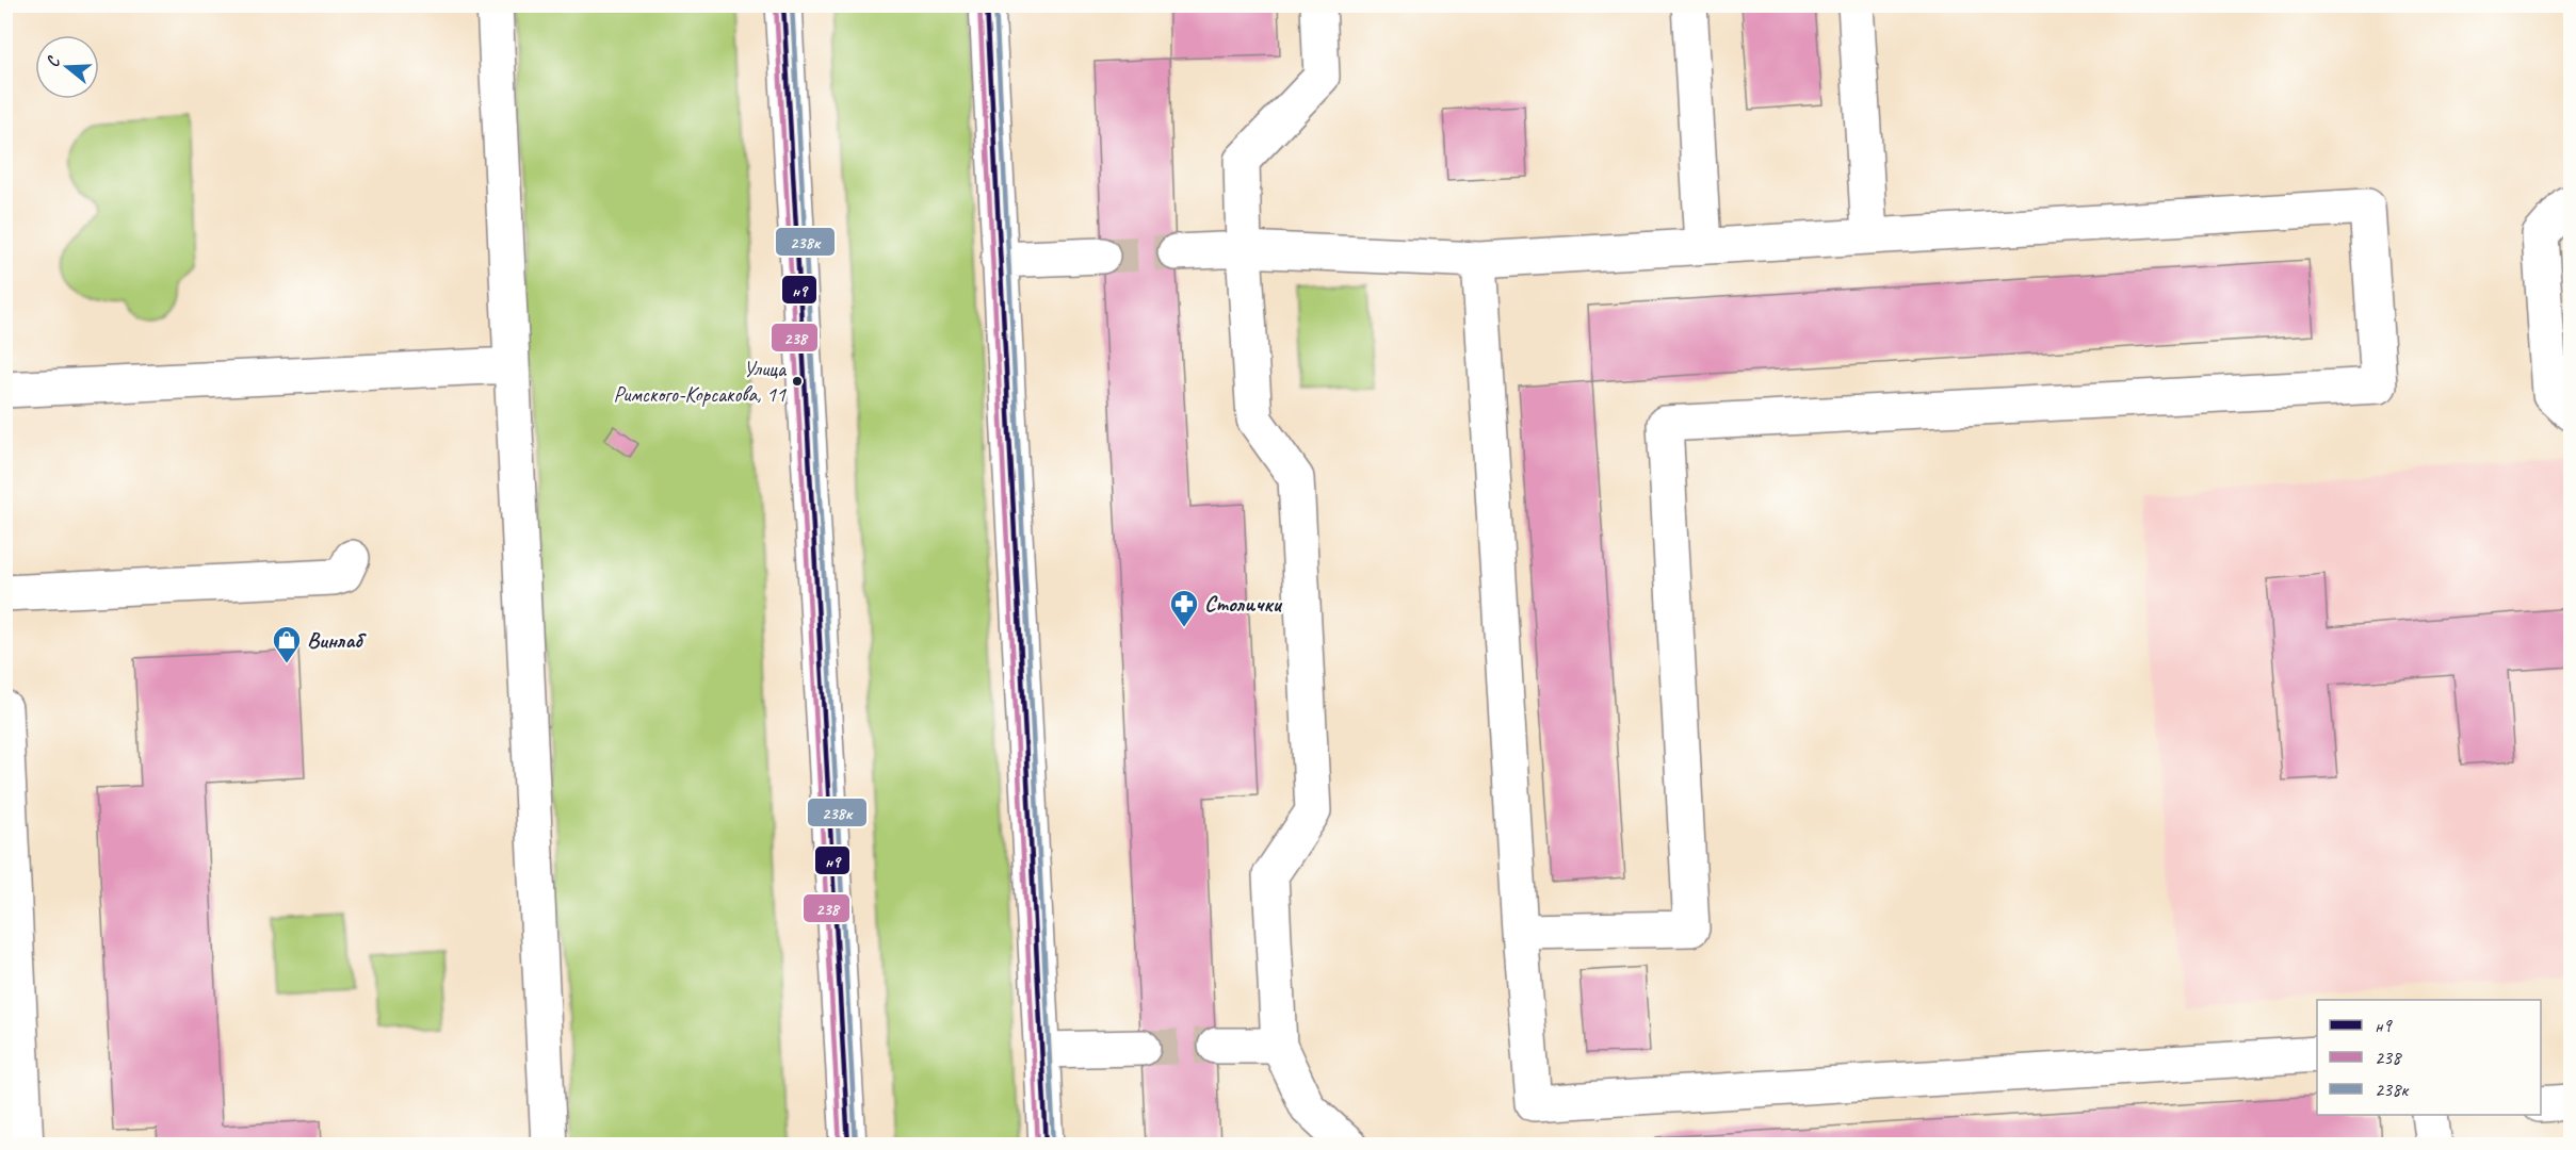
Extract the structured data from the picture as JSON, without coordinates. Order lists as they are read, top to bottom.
{
  "places": {
    "other": ["Улица Римского-Корсакова, 11"],
    "pharmacy": ["Столички"],
    "shop": ["Винлаб"]
  },
  "lines": ["transit line н9", "transit line 238", "transit line 238к"],
  "legend": ["н9", "238", "238к"],
  "north": "left"
}
